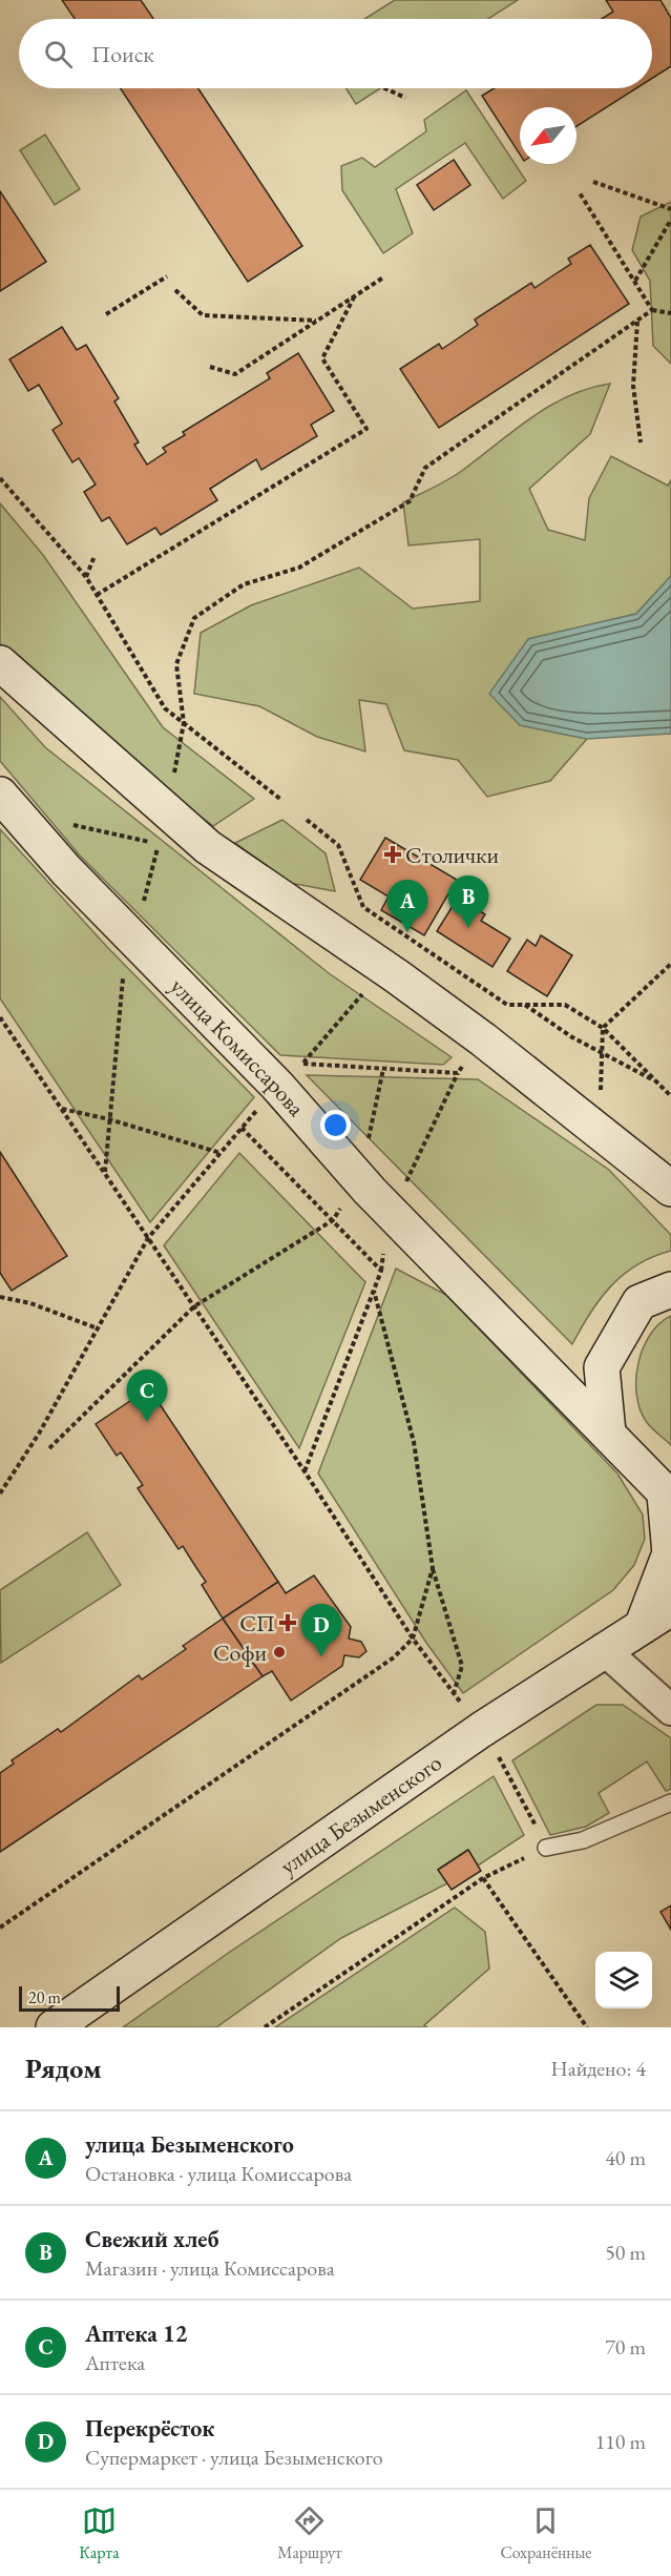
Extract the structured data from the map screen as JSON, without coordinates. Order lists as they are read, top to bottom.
{
  "streets": {
    "main road": ["улица Комиссарова", "улица Безыменского"]
  },
  "places": {
    "health": ["Столички", "СП"],
    "other": ["Софи"]
  },
  "scale_bar": "20 m",
  "north": "bottom left",
  "page": {
    "search": "Поиск",
    "pins": [
      "B",
      "A",
      "C",
      "D"
    ],
    "scale": "20 m",
    "heading": ["Рядом", "Найдено: 4"],
    "list": [
      {
        "mark": "A",
        "name": "улица Безыменского",
        "note": "Остановка · улица Комиссарова",
        "value": "40 m"
      },
      {
        "mark": "B",
        "name": "Свежий хлеб",
        "note": "Магазин · улица Комиссарова",
        "value": "50 m"
      },
      {
        "mark": "C",
        "name": "Аптека 12",
        "note": "Аптека",
        "value": "70 m"
      },
      {
        "mark": "D",
        "name": "Перекрёсток",
        "note": "Супермаркет · улица Безыменского",
        "value": "110 m"
      }
    ],
    "nav": ["Карта", "Маршрут", "Сохранённые"]
  }
}
